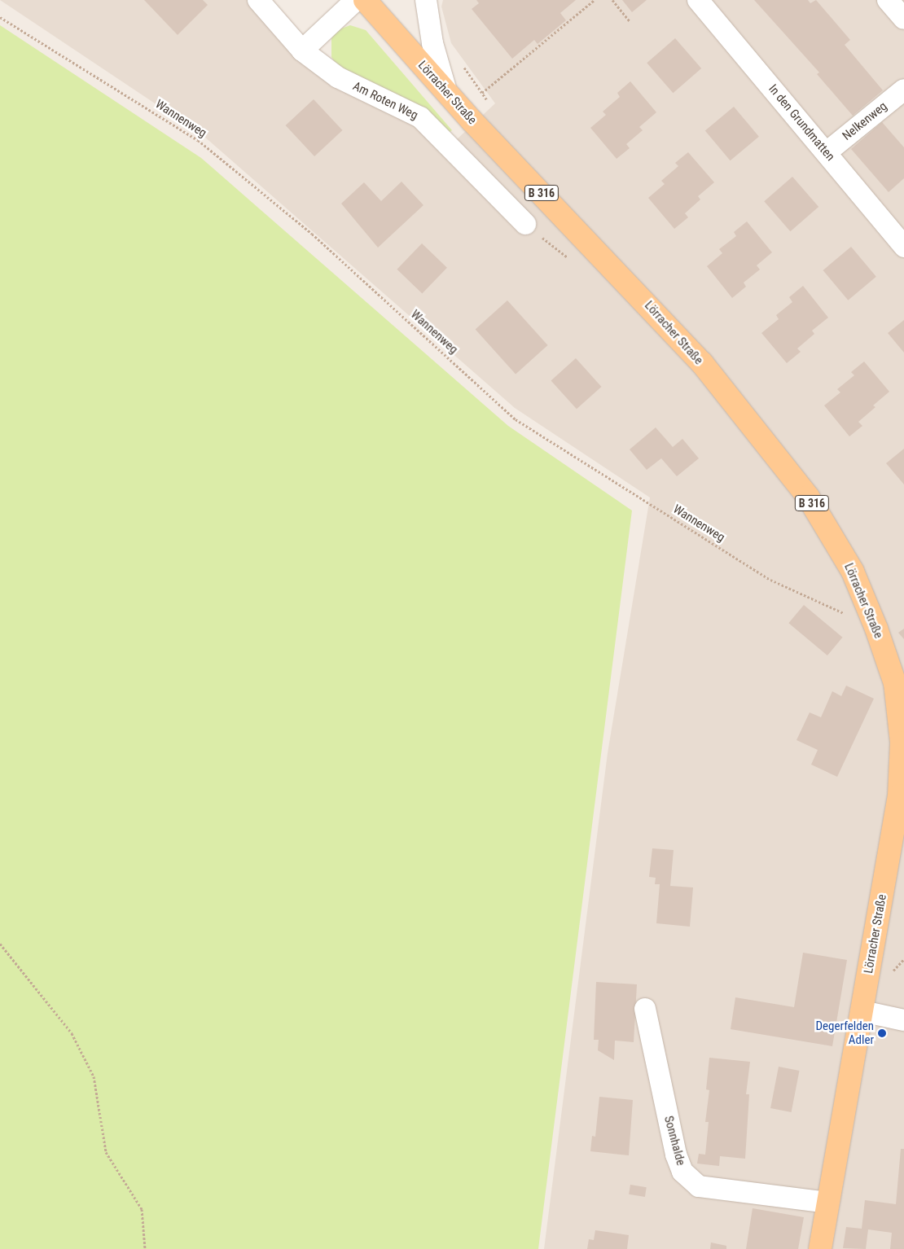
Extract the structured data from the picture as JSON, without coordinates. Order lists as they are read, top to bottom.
{
  "streets": {
    "main road": ["Lörracher Straße", "B 316"],
    "street": [
      "Am Roten Weg",
      "Nelkenweg",
      "In den Grundmatten",
      "Sonnhalde"
    ],
    "path": ["Wannenweg"]
  },
  "crossings": [
    ["Lörracher Straße", "Wannenweg"],
    ["Lörracher Straße", "Sonnhalde"],
    ["Nelkenweg", "In den Grundmatten"]
  ],
  "places": ["Degerfelden Adler"]
}
